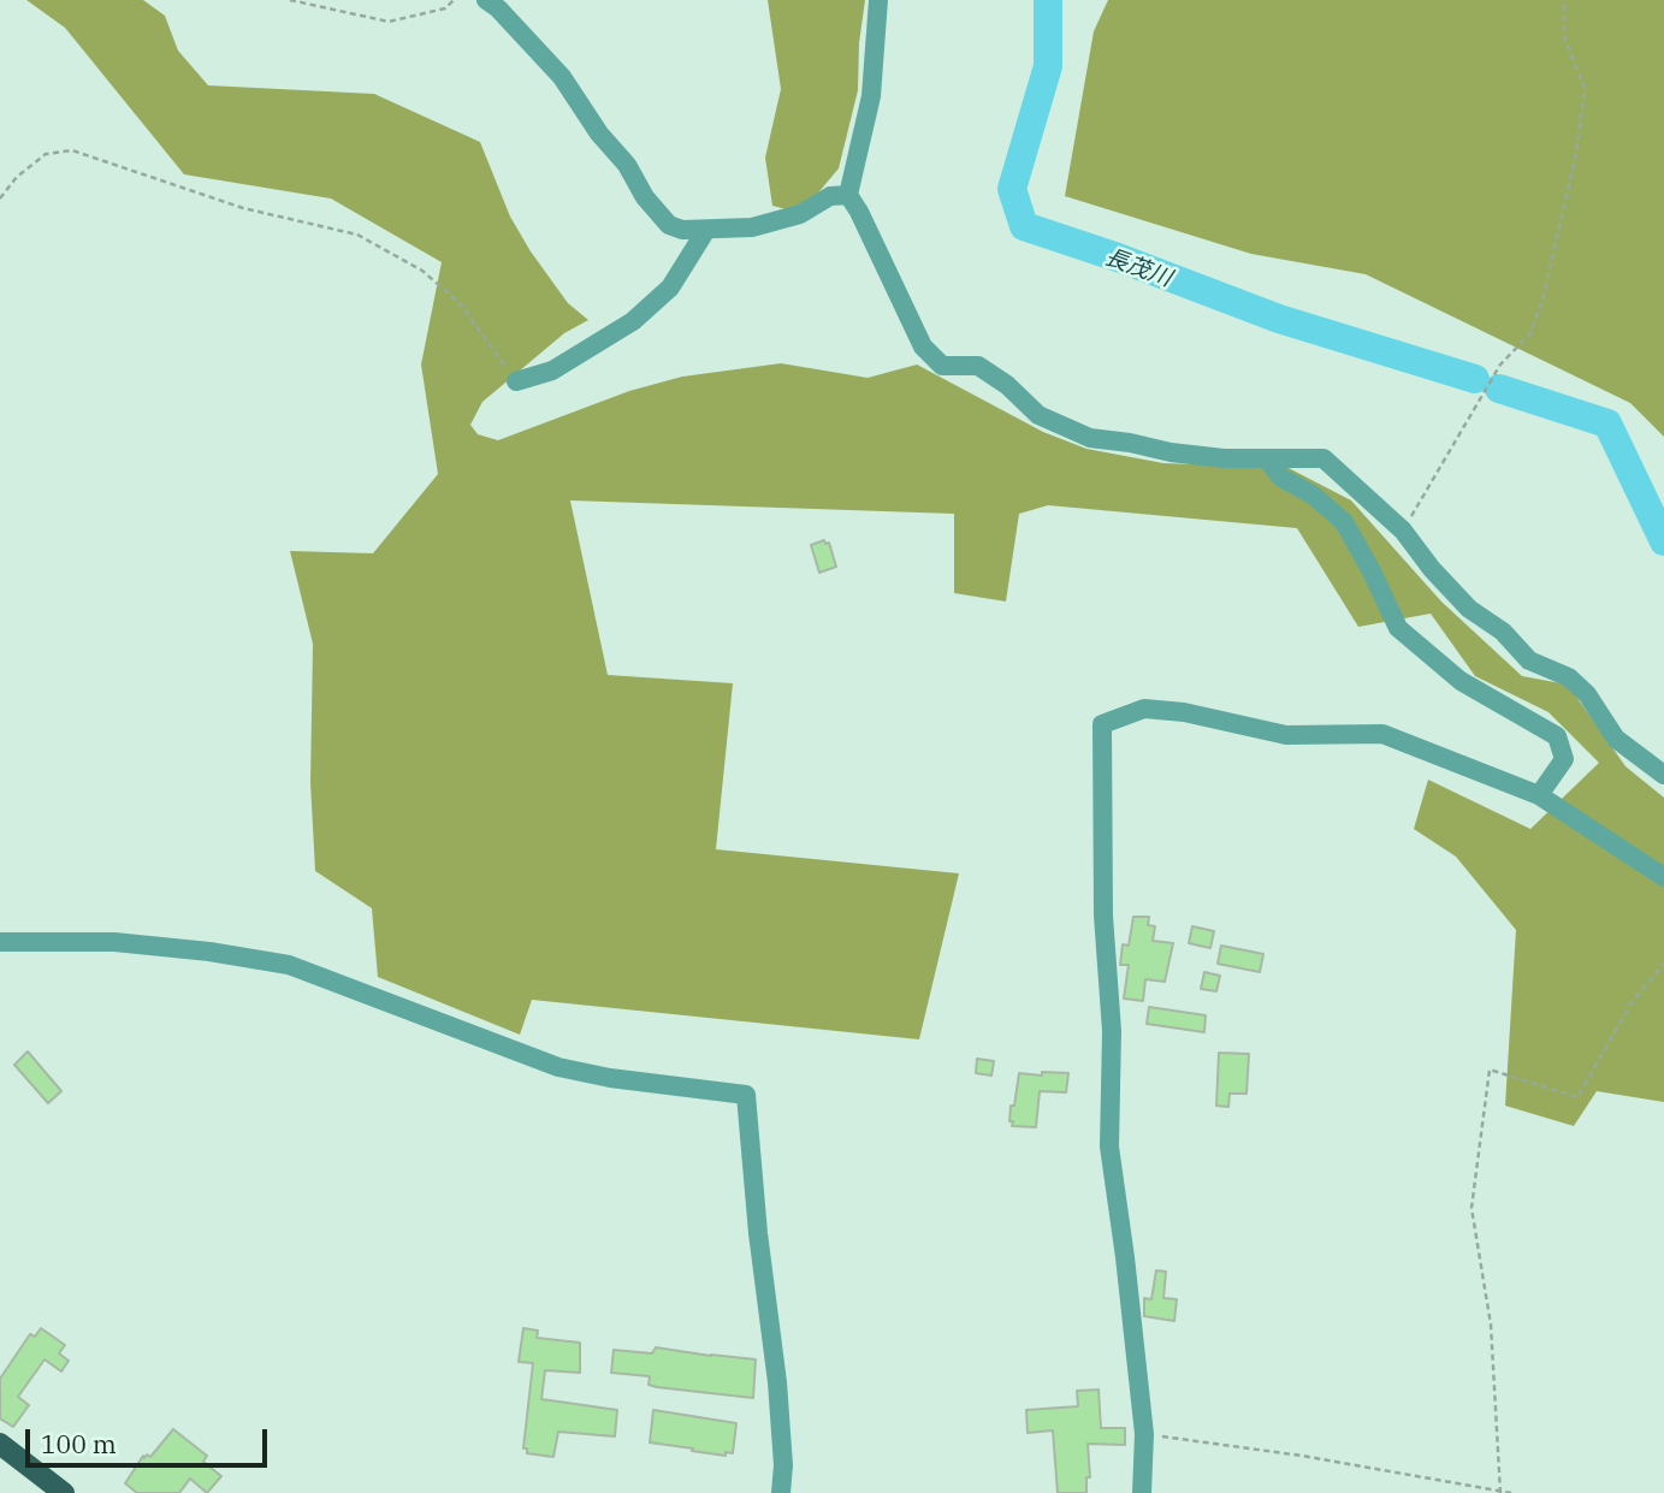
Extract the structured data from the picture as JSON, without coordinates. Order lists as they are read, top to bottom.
{
  "water": ["長茂川"],
  "scale_bar": "100 m"
}
